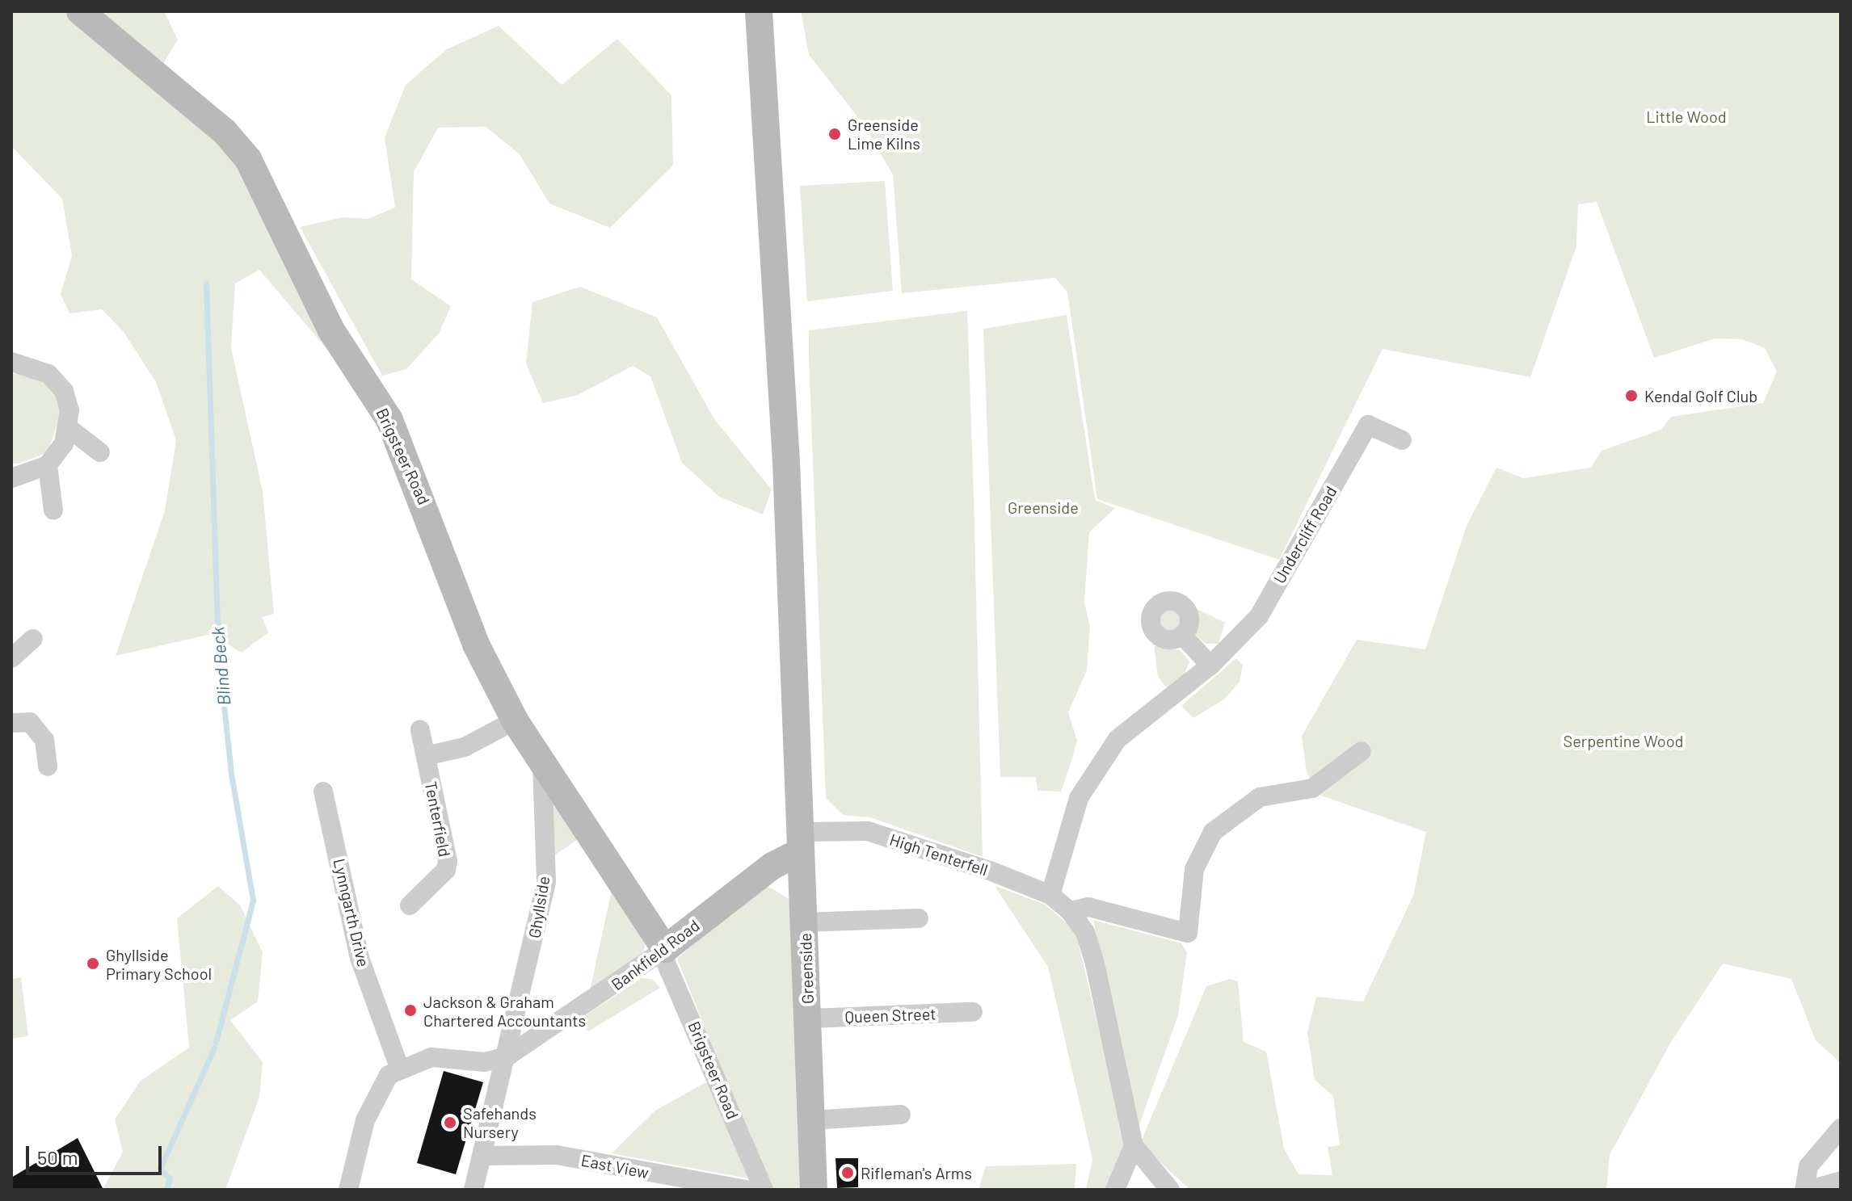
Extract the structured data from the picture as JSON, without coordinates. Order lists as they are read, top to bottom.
{
  "streets": {
    "street": [
      "Brigsteer Road",
      "Undercliff Road",
      "Tenterfield",
      "High Tenterfell",
      "Ghyllside",
      "Lynngarth Drive",
      "Bankfield Road",
      "Greenside",
      "Queen Street",
      "East View"
    ]
  },
  "crossings": [
    ["Brigsteer Road", "Ghyllside"],
    ["Brigsteer Road", "Bankfield Road"],
    ["Undercliff Road", "High Tenterfell"],
    ["High Tenterfell", "Bankfield Road"],
    ["High Tenterfell", "Greenside"],
    ["Ghyllside", "Bankfield Road"],
    ["Ghyllside", "East View"],
    ["Bankfield Road", "Greenside"],
    ["Greenside", "Queen Street"]
  ],
  "water": ["Blind Beck"],
  "parks": ["Little Wood", "Greenside", "Serpentine Wood"],
  "places": [
    "Greenside Lime Kilns",
    "Kendal Golf Club",
    "Ghyllside Primary School",
    "Jackson & Graham Chartered Accountants",
    "Safehands Nursery",
    "Rifleman's Arms"
  ],
  "scale_bar": "50 m"
}
